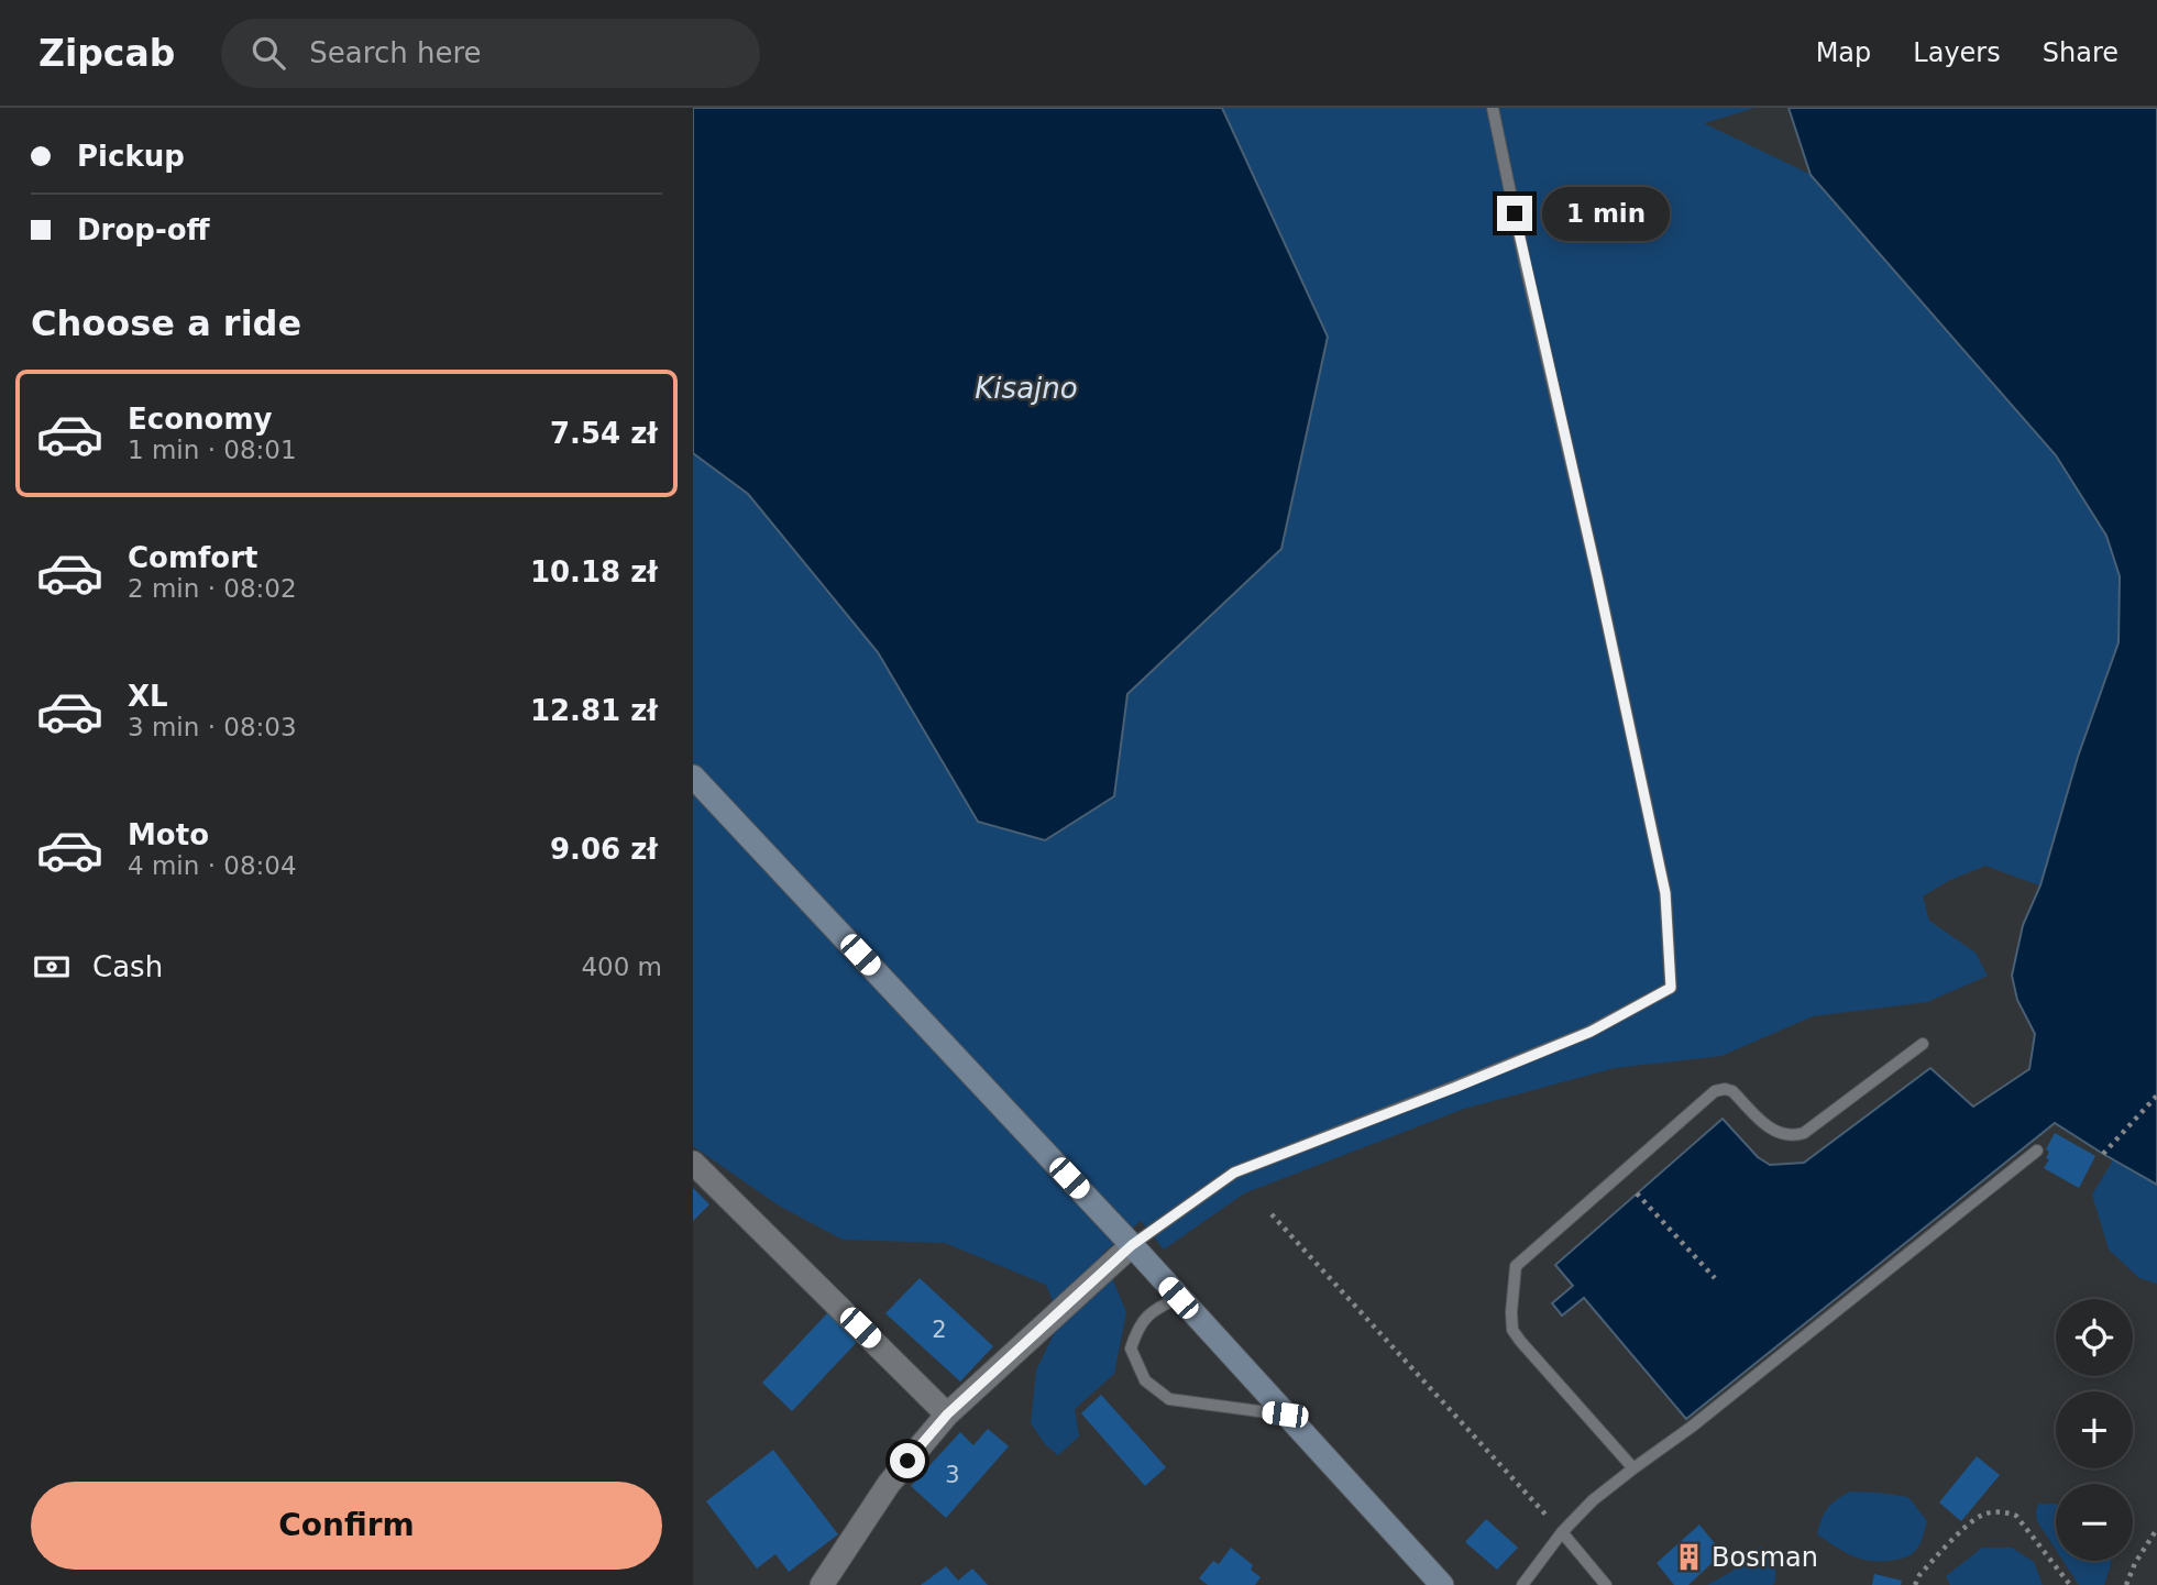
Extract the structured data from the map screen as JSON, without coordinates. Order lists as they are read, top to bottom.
{
  "water": ["Kisajno"],
  "places": {
    "building": ["Bosman"]
  },
  "house_numbers": ["2", "3"],
  "page": {
    "header": "Zipcab",
    "search": "Search here",
    "nav": ["Map", "Layers", "Share"],
    "banner": ["Pickup", "Drop-off"],
    "bubble": "1 min",
    "heading": "Choose a ride",
    "list": [
      {
        "name": "Economy",
        "note": "1 min · 08:01",
        "value": "7.54 zł"
      },
      {
        "name": "Comfort",
        "note": "2 min · 08:02",
        "value": "10.18 zł"
      },
      {
        "name": "XL",
        "note": "3 min · 08:03",
        "value": "12.81 zł"
      },
      {
        "name": "Moto",
        "note": "4 min · 08:04",
        "value": "9.06 zł"
      }
    ],
    "pay": ["Cash", "400 m"],
    "map_buttons": ["+", "−"],
    "buttons": "Confirm"
  }
}
